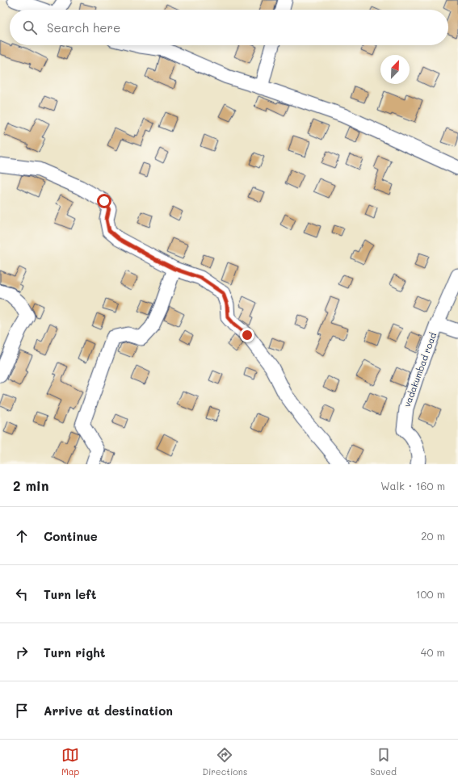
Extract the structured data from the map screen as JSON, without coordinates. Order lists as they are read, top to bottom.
{
  "streets": {
    "street": ["vadakumbad road"]
  },
  "north": "top right",
  "page": {
    "search": "Search here",
    "heading": ["2 min", "Walk · 160 m"],
    "list": [
      ["Continue", "20 m"],
      ["Turn left", "100 m"],
      ["Turn right", "40 m"],
      "Arrive at destination"
    ],
    "nav": ["Map", "Directions", "Saved"]
  }
}
